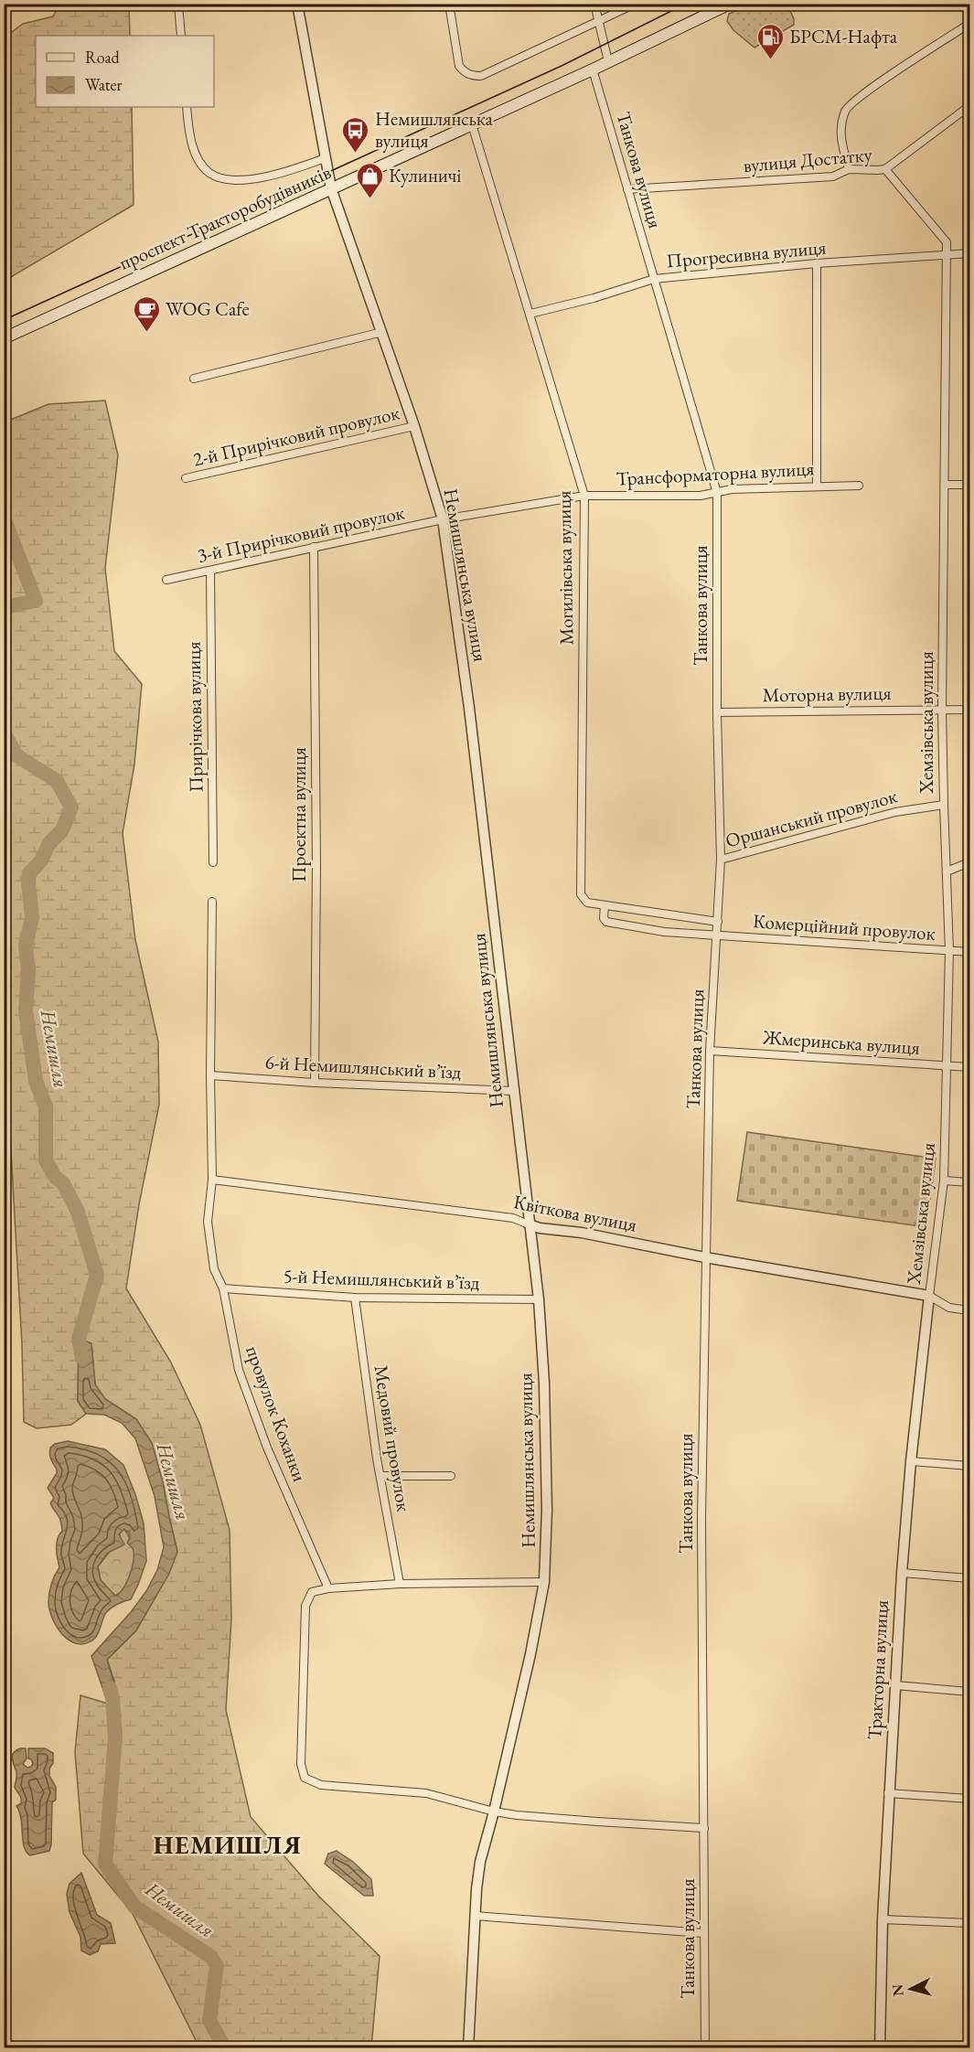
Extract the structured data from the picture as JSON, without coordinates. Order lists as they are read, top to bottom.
{
  "streets": {
    "main road": ["проспект Тракторобудівників"],
    "street": [
      "вулиця Достатку",
      "Танкова вулиця",
      "Прогресивна вулиця",
      "2-й Прирічковий провулок",
      "Трансформаторна вулиця",
      "3-й Прирічковий провулок",
      "Могилівська вулиця",
      "Немишлянська вулиця",
      "Моторна вулиця",
      "Прирічкова вулиця",
      "Хемзівська вулиця",
      "Проектна вулиця",
      "Оршанський провулок",
      "Комерційний провулок",
      "Жмеринська вулиця",
      "6-й Немишлянський в’їзд",
      "Квіткова вулиця",
      "5-й Немишлянський в’їзд",
      "провулок Коханки",
      "Медовий провулок",
      "Тракторна вулиця"
    ]
  },
  "crossings": [
    ["вулиця Достатку", "Танкова вулиця"],
    ["вулиця Достатку", "Хемзівська вулиця"],
    ["Танкова вулиця", "проспект Тракторобудівників"],
    ["Танкова вулиця", "Прогресивна вулиця"],
    ["Танкова вулиця", "Трансформаторна вулиця"],
    ["Танкова вулиця", "Моторна вулиця"],
    ["Танкова вулиця", "Оршанський провулок"],
    ["Танкова вулиця", "Комерційний провулок"],
    ["Танкова вулиця", "Жмеринська вулиця"],
    ["Танкова вулиця", "Квіткова вулиця"],
    ["проспект Тракторобудівників", "Могилівська вулиця"],
    ["проспект Тракторобудівників", "Немишлянська вулиця"],
    ["Прогресивна вулиця", "Могилівська вулиця"],
    ["Прогресивна вулиця", "Хемзівська вулиця"],
    ["2-й Прирічковий провулок", "Немишлянська вулиця"],
    ["Трансформаторна вулиця", "3-й Прирічковий провулок"],
    ["Трансформаторна вулиця", "Могилівська вулиця"],
    ["Трансформаторна вулиця", "Немишлянська вулиця"],
    ["3-й Прирічковий провулок", "Немишлянська вулиця"],
    ["3-й Прирічковий провулок", "Прирічкова вулиця"],
    ["3-й Прирічковий провулок", "Проектна вулиця"],
    ["Могилівська вулиця", "Комерційний провулок"],
    ["Немишлянська вулиця", "6-й Немишлянський в’їзд"],
    ["Немишлянська вулиця", "Квіткова вулиця"],
    ["Немишлянська вулиця", "5-й Немишлянський в’їзд"],
    ["Моторна вулиця", "Хемзівська вулиця"],
    ["Хемзівська вулиця", "Оршанський провулок"],
    ["Хемзівська вулиця", "Комерційний провулок"],
    ["Хемзівська вулиця", "Жмеринська вулиця"],
    ["Хемзівська вулиця", "Квіткова вулиця"],
    ["Хемзівська вулиця", "Тракторна вулиця"],
    ["Проектна вулиця", "6-й Немишлянський в’їзд"],
    ["Квіткова вулиця", "провулок Коханки"],
    ["Квіткова вулиця", "Тракторна вулиця"],
    ["5-й Немишлянський в’їзд", "провулок Коханки"],
    ["5-й Немишлянський в’їзд", "Медовий провулок"]
  ],
  "districts": ["НЕМИШЛЯ"],
  "water": ["Немишля"],
  "places": {
    "fuel station": ["БРСМ-Нафта"],
    "bus stop": ["Немишлянська вулиця"],
    "shop": ["Кулиничі"],
    "cafe": ["WOG Cafe"]
  },
  "legend": ["Road", "Water"],
  "north": "left"
}
